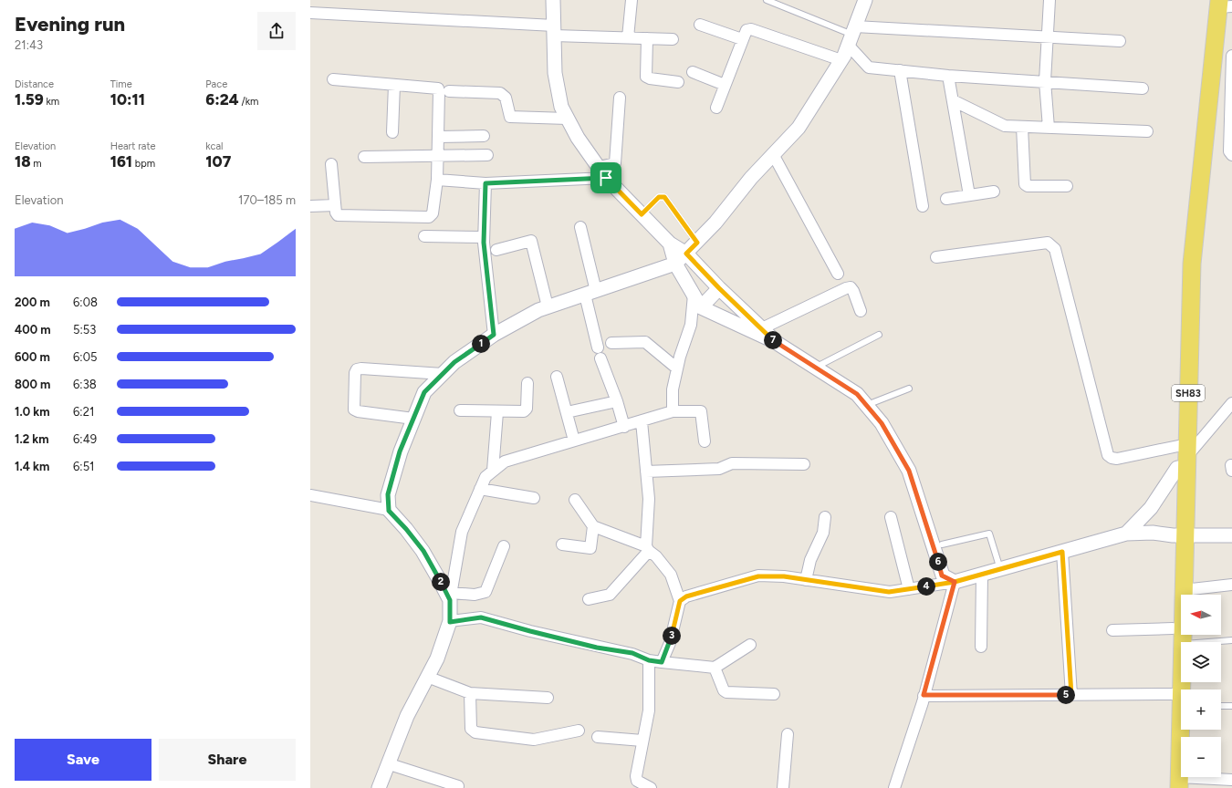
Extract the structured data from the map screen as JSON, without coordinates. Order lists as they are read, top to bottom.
{
  "streets": {
    "main road": ["SH83"]
  },
  "north": "left",
  "page": {
    "heading": ["Evening run", "21:43"],
    "stats": [
      ["Distance", "1.59 km"],
      ["Time", "10:11"],
      ["Pace", "6:24 /km"],
      ["Elevation", "18 m"],
      ["Heart rate", "161 bpm"],
      ["kcal", "107"]
    ],
    "chart": ["Elevation", "170–185 m"],
    "list": [
      {
        "name": "200 m",
        "note": "6:08"
      },
      {
        "name": "400 m",
        "note": "5:53"
      },
      {
        "name": "600 m",
        "note": "6:05"
      },
      {
        "name": "800 m",
        "note": "6:38"
      },
      {
        "name": "1.0 km",
        "note": "6:21"
      },
      {
        "name": "1.2 km",
        "note": "6:49"
      },
      {
        "name": "1.4 km",
        "note": "6:51"
      }
    ],
    "pins": [
      "7",
      "1",
      "6",
      "2",
      "4",
      "3",
      "5"
    ],
    "map_buttons": ["+", "−"],
    "buttons": ["Save", "Share"]
  }
}
